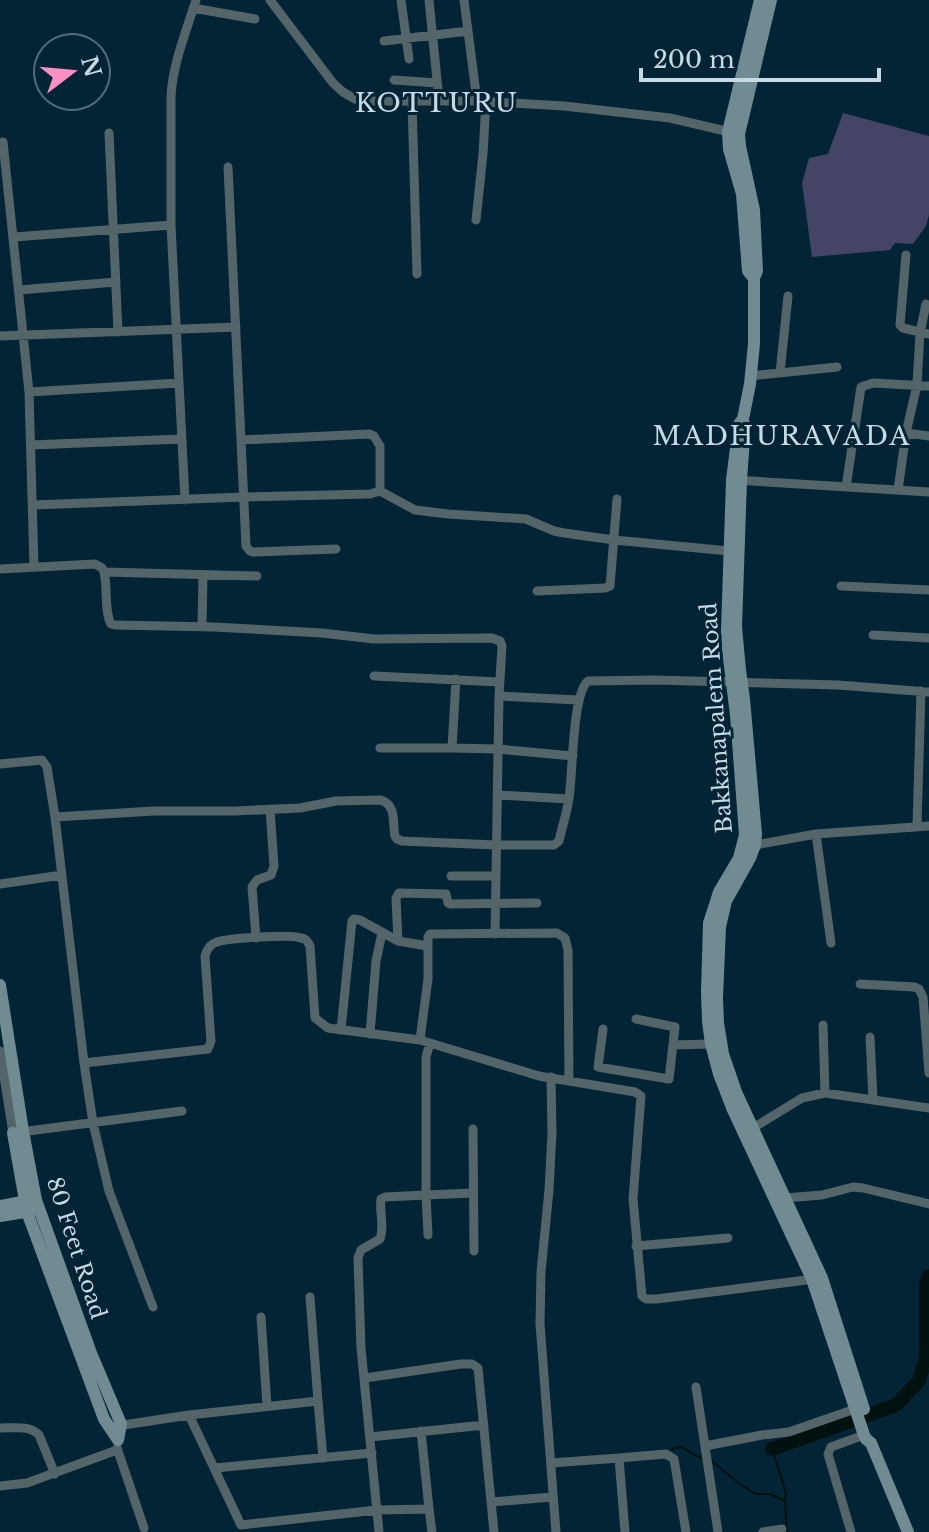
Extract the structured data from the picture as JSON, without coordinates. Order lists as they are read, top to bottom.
{
  "streets": {
    "street": ["Bakkanapalem Road", "80 Feet Road"]
  },
  "districts": ["KOTTURU", "MADHURAVADA"],
  "scale_bar": "200 m",
  "north": "right"
}
